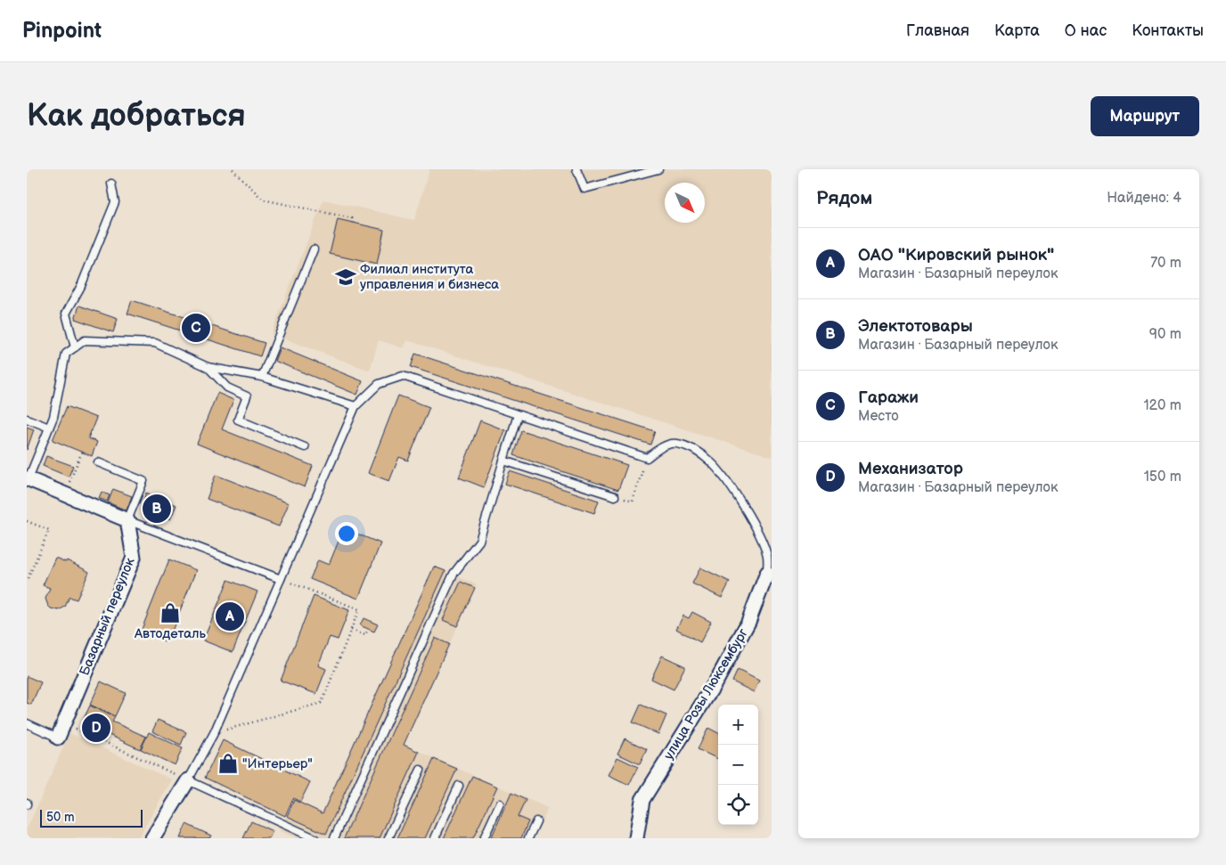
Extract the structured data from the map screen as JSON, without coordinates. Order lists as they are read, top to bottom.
{
  "streets": {
    "street": ["Базарный переулок", "улица Розы Люксембург"]
  },
  "places": {
    "school or university": ["Филиал института управления и бизнеса"],
    "shop": ["Автодеталь", "\"Интерьер\""]
  },
  "scale_bar": "50 m",
  "north": "bottom right",
  "page": {
    "header": "Pinpoint",
    "nav": [
      "Главная",
      "Карта",
      "О нас",
      "Контакты"
    ],
    "buttons": "Маршрут",
    "title": "Как добраться",
    "heading": ["Рядом", "Найдено: 4"],
    "list": [
      {
        "mark": "A",
        "name": "ОАО \"Кировский рынок\"",
        "note": "Магазин · Базарный переулок",
        "value": "70 m"
      },
      {
        "mark": "B",
        "name": "Электотовары",
        "note": "Магазин · Базарный переулок",
        "value": "90 m"
      },
      {
        "mark": "C",
        "name": "Гаражи",
        "note": "Место",
        "value": "120 m"
      },
      {
        "mark": "D",
        "name": "Механизатор",
        "note": "Магазин · Базарный переулок",
        "value": "150 m"
      }
    ],
    "pins": [
      "C",
      "B",
      "A",
      "D"
    ],
    "map_buttons": ["+", "−"],
    "scale": "50 m"
  }
}
